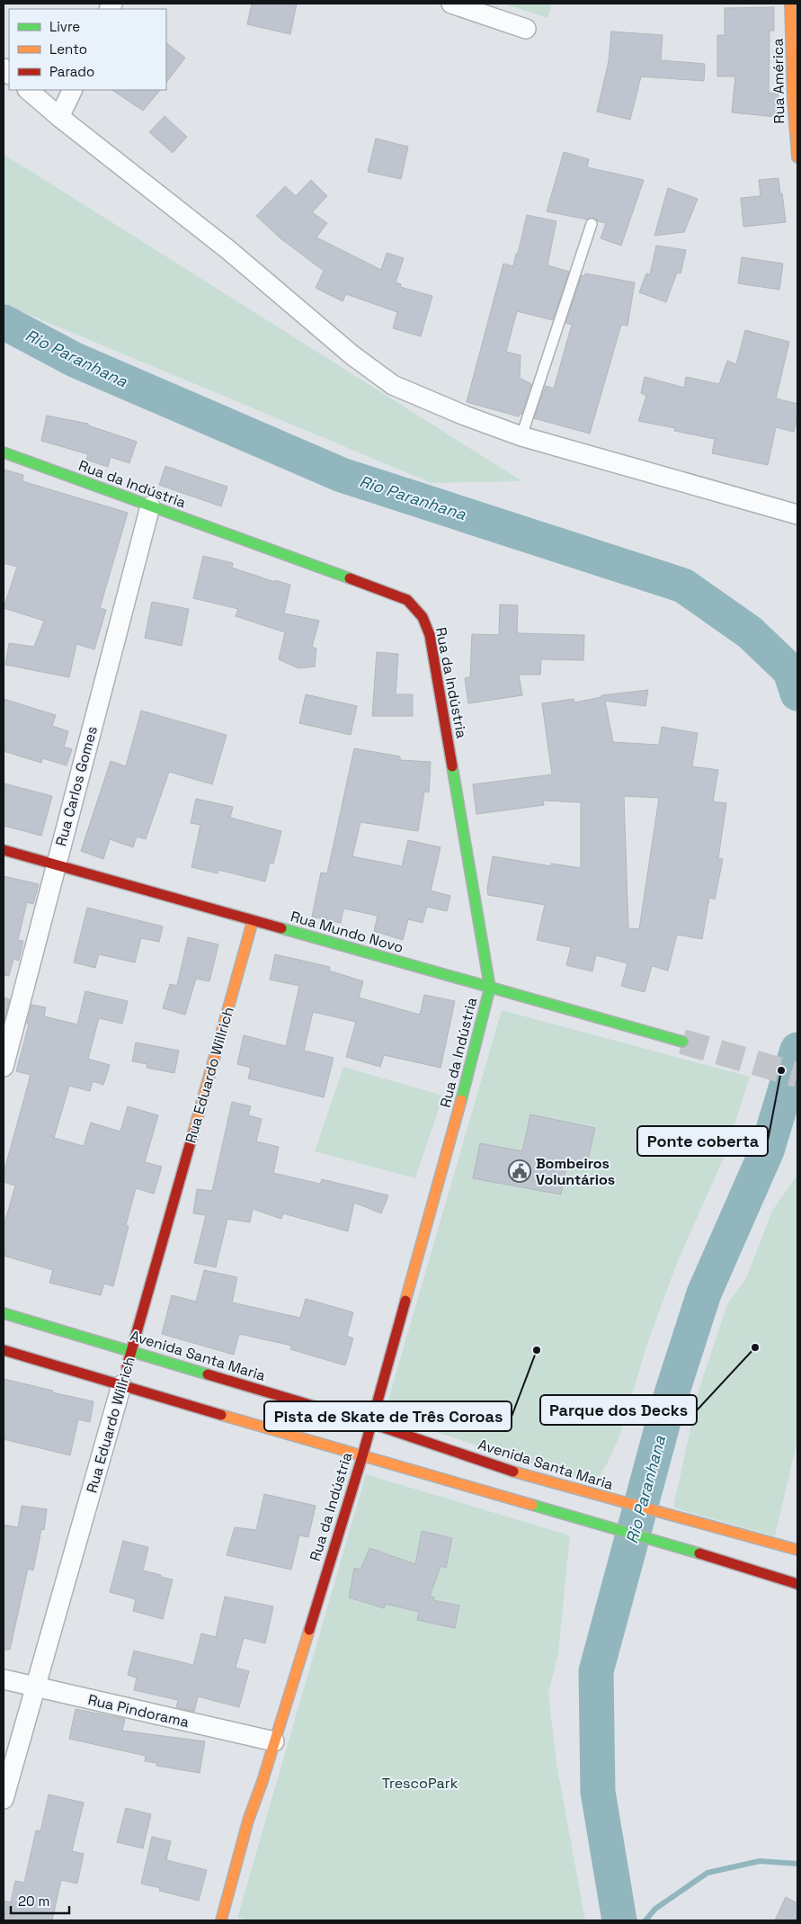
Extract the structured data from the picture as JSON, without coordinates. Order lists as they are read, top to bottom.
{
  "streets": {
    "main road": [
      "Rua América",
      "Rua da Indústria",
      "Rua Mundo Novo",
      "Rua Eduardo Willrich",
      "Avenida Santa Maria"
    ],
    "street": ["Rua Carlos Gomes", "Rua Pindorama"]
  },
  "crossings": [
    ["Rua da Indústria", "Rua Carlos Gomes"],
    ["Rua da Indústria", "Rua Mundo Novo"],
    ["Rua da Indústria", "Avenida Santa Maria"],
    ["Rua da Indústria", "Rua Pindorama"],
    ["Rua Carlos Gomes", "Rua Mundo Novo"],
    ["Rua Mundo Novo", "Rua Eduardo Willrich"],
    ["Rua Eduardo Willrich", "Avenida Santa Maria"],
    ["Rua Eduardo Willrich", "Rua Pindorama"]
  ],
  "water": ["Rio Paranhana"],
  "parks": ["TrescoPark"],
  "places": {
    "other": ["Ponte coberta", "Parque dos Decks", "Pista de Skate de Três Coroas"],
    "public building": ["Bombeiros Voluntários"]
  },
  "legend": ["Livre", "Lento", "Parado"],
  "scale_bar": "20 m"
}
